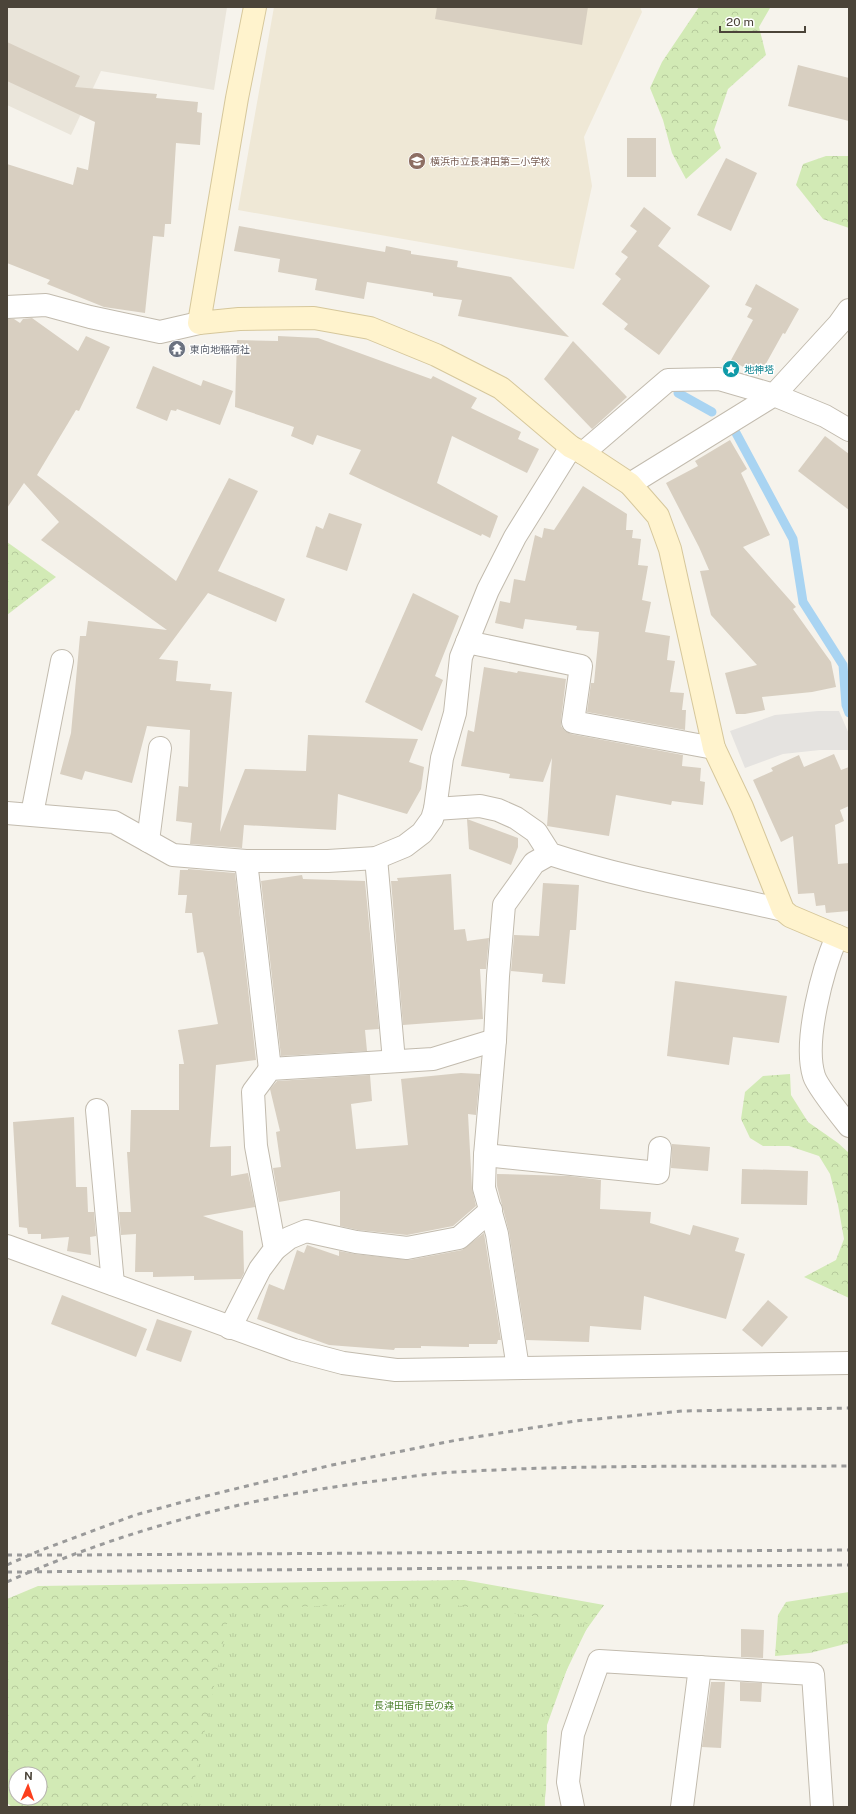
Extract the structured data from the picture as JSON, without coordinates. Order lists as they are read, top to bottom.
{
  "parks": ["長津田宿市民の森"],
  "places": {
    "school or university": ["横浜市立長津田第二小学校"],
    "temple": ["東向地稲荷社"],
    "place": ["地神塔"]
  },
  "scale_bar": "20 m",
  "north": "top"
}
